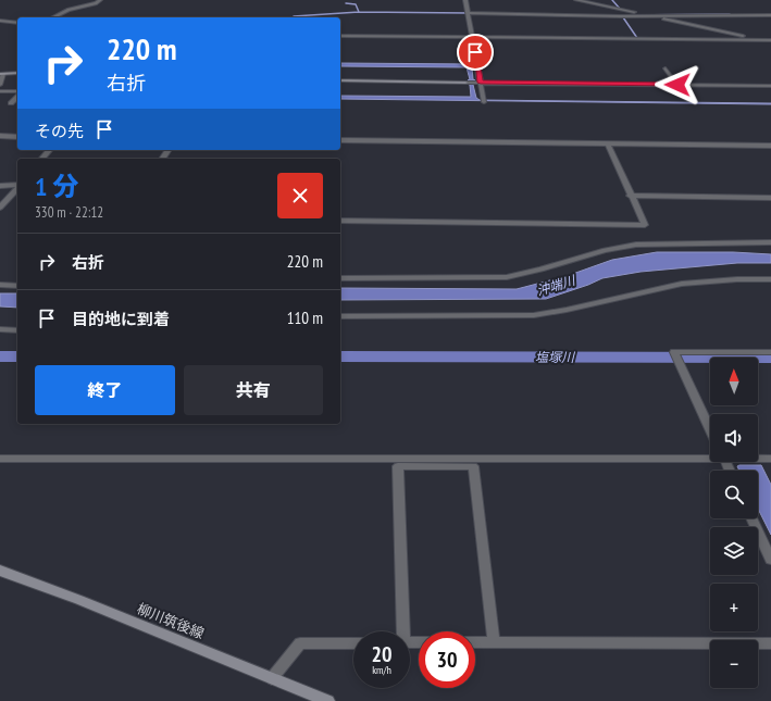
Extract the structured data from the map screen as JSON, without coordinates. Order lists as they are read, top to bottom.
{
  "streets": {
    "main road": ["柳川筑後線"]
  },
  "water": ["沖端川", "塩塚川"],
  "north": "top",
  "page": {
    "turn": ["220 m", "右折"],
    "then": "その先",
    "heading": ["1 分", "330 m · 22:12"],
    "list": [
      {
        "name": "右折",
        "value": "220 m"
      },
      {
        "name": "目的地に到着",
        "value": "110 m"
      }
    ],
    "buttons": ["終了", "共有"],
    "map_buttons": ["+", "−"],
    "speed": "20 km/h",
    "limit": "30"
  }
}
